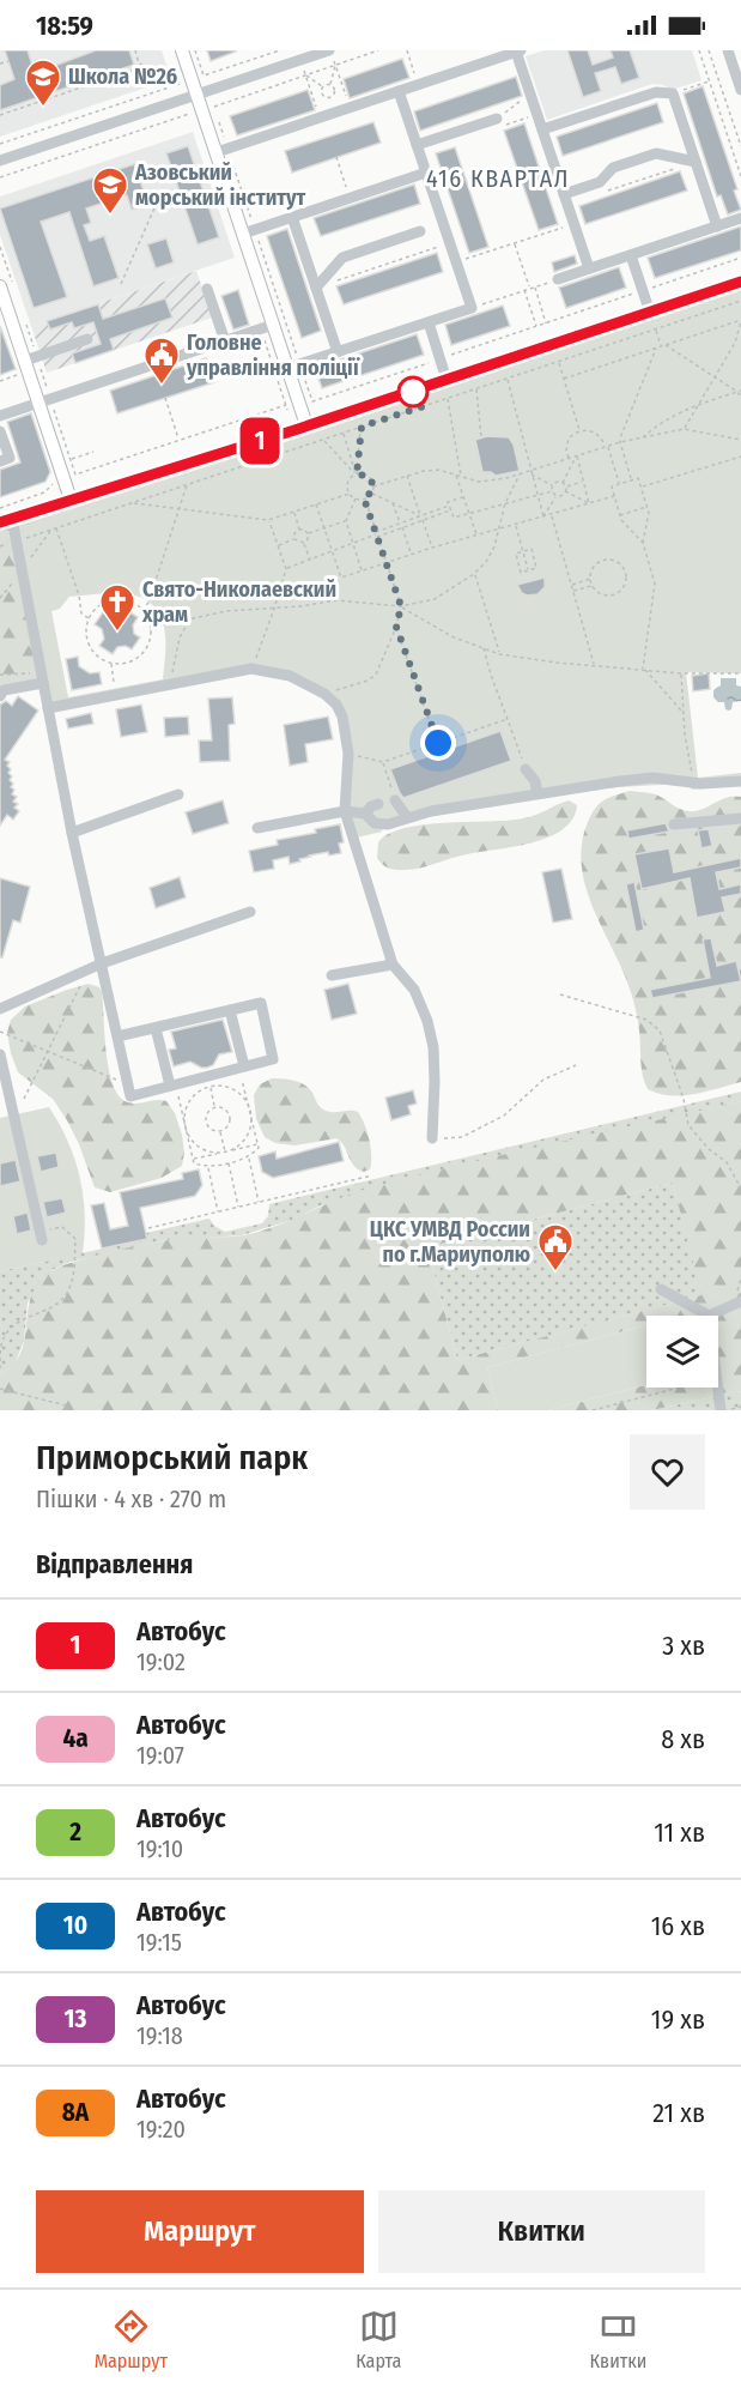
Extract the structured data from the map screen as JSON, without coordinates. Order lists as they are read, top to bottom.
{
  "districts": ["416 КВАРТАЛ"],
  "places": {
    "school or university": ["Школа №26", "Азовський морський інститут"],
    "public building": ["Головне управління поліції", "ЦКС УМВД России по г.Мариуполю"],
    "church": ["Свято-Николаевский храм"]
  },
  "lines": ["bus line 1"],
  "page": {
    "status": "18:59",
    "on_map": "1",
    "heading": [
      ["Приморський парк", "Пішки · 4 хв · 270 m"],
      "Відправлення"
    ],
    "list": [
      {
        "mark": "1",
        "name": "Автобус",
        "note": "19:02",
        "value": "3 хв"
      },
      {
        "mark": "4а",
        "name": "Автобус",
        "note": "19:07",
        "value": "8 хв"
      },
      {
        "mark": "2",
        "name": "Автобус",
        "note": "19:10",
        "value": "11 хв"
      },
      {
        "mark": "10",
        "name": "Автобус",
        "note": "19:15",
        "value": "16 хв"
      },
      {
        "mark": "13",
        "name": "Автобус",
        "note": "19:18",
        "value": "19 хв"
      },
      {
        "mark": "8А",
        "name": "Автобус",
        "note": "19:20",
        "value": "21 хв"
      }
    ],
    "buttons": ["Маршрут", "Квитки"],
    "tabs": ["Маршрут", "Карта", "Квитки"]
  }
}
